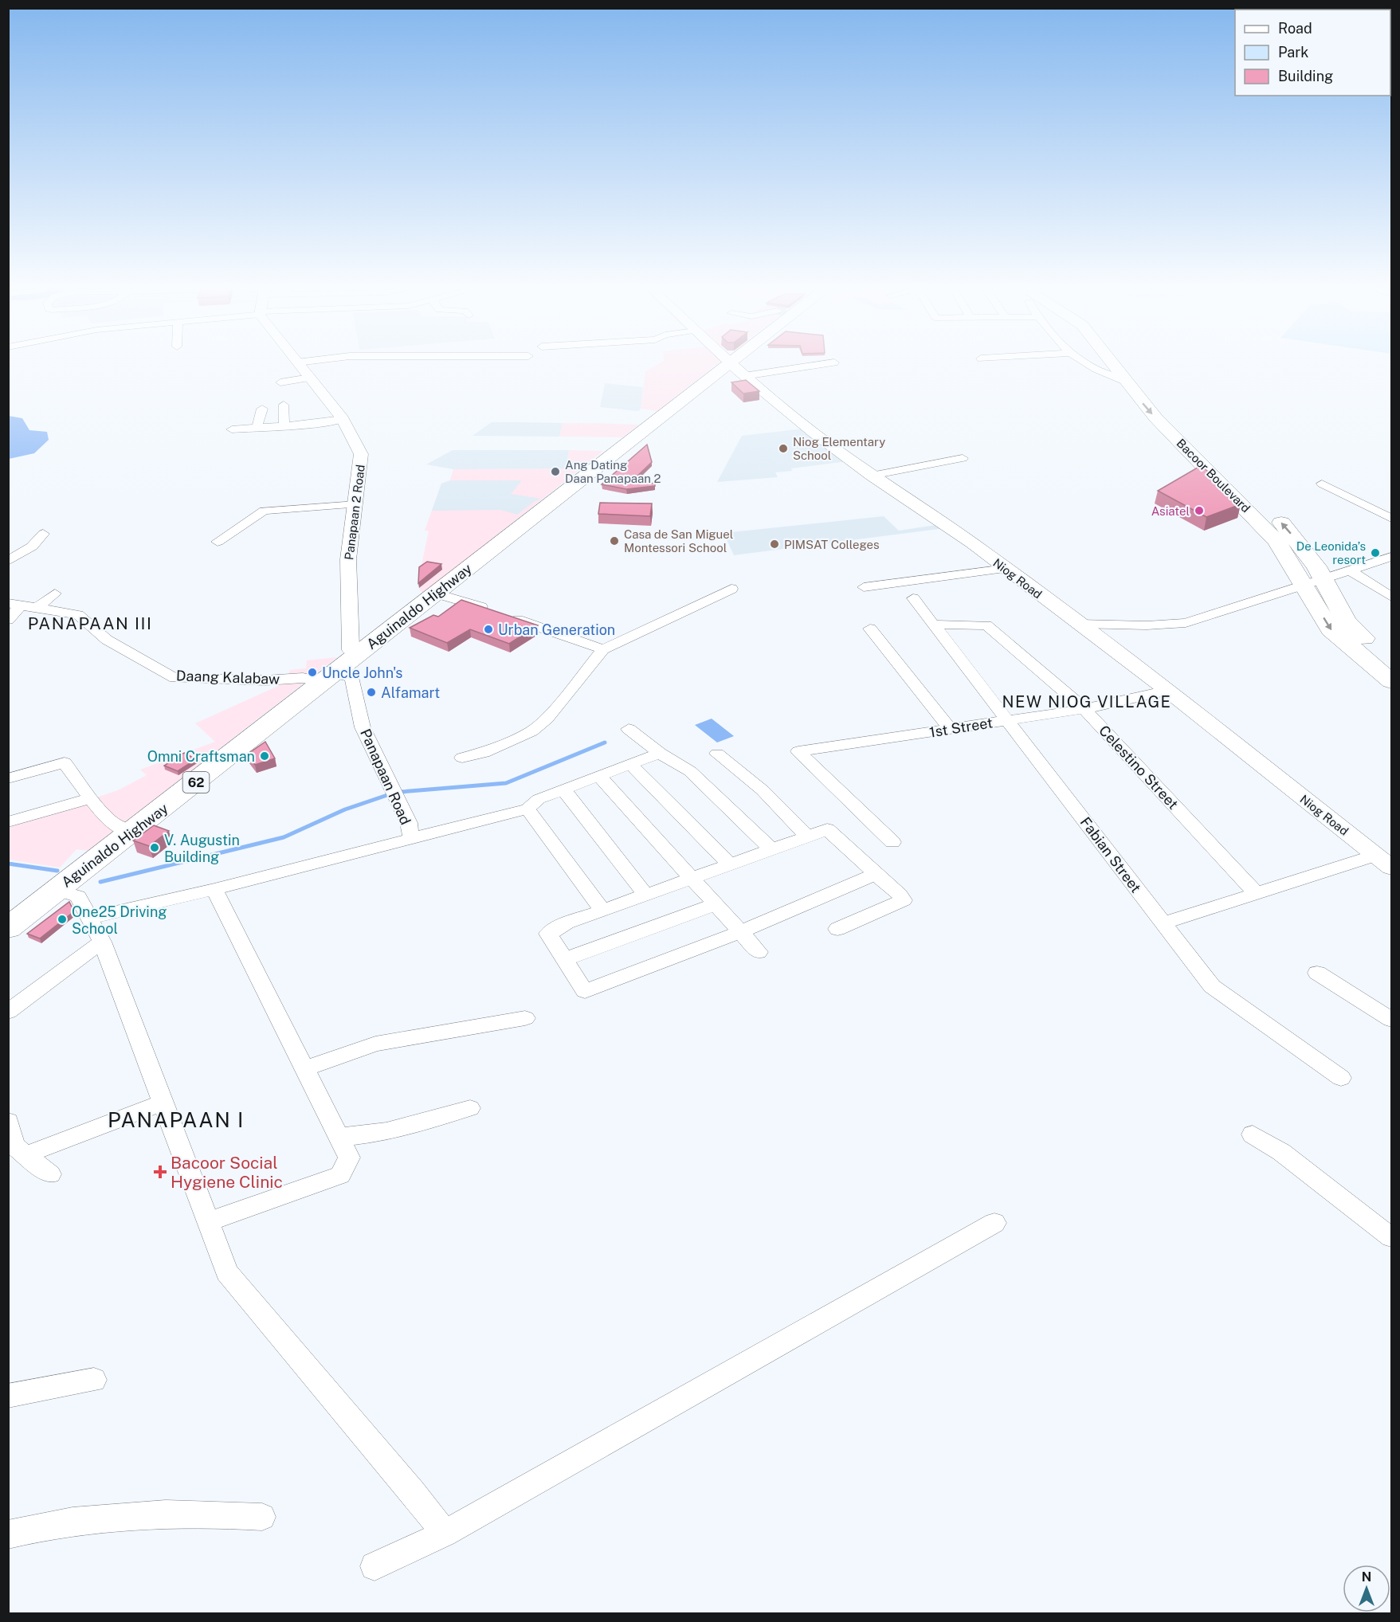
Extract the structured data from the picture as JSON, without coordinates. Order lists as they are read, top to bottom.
{
  "streets": {
    "main road": ["Bacoor Boulevard", "Aguinaldo Highway", "62"],
    "street": [
      "Panapaan 2 Road",
      "Niog Road",
      "Daang Kalabaw",
      "1st Street",
      "Celestino Street",
      "Panapaan Road",
      "Fabian Street"
    ]
  },
  "crossings": [
    ["Panapaan 2 Road", "Aguinaldo Highway"],
    ["Niog Road", "Aguinaldo Highway"],
    ["Niog Road", "1st Street"],
    ["Aguinaldo Highway", "Daang Kalabaw"],
    ["Aguinaldo Highway", "Panapaan Road"],
    ["Daang Kalabaw", "Panapaan Road"],
    ["1st Street", "Celestino Street"],
    ["1st Street", "Fabian Street"],
    ["Celestino Street", "Fabian Street"]
  ],
  "districts": ["PANAPAAN III", "NEW NIOG VILLAGE", "PANAPAAN I"],
  "places": {
    "other": [
      "Niog Elementary School",
      "Ang Dating Daan Panapaan 2",
      "Asiatel",
      "Casa de San Miguel Montessori School",
      "PIMSAT Colleges",
      "De Leonida’s resort",
      "Urban Generation",
      "Uncle John's",
      "Alfamart",
      "Omni Craftsman",
      "V. Augustin Building",
      "One25 Driving School"
    ],
    "health": ["Bacoor Social Hygiene Clinic"]
  },
  "legend": ["Road", "Park", "Building"],
  "north": "top"
}
